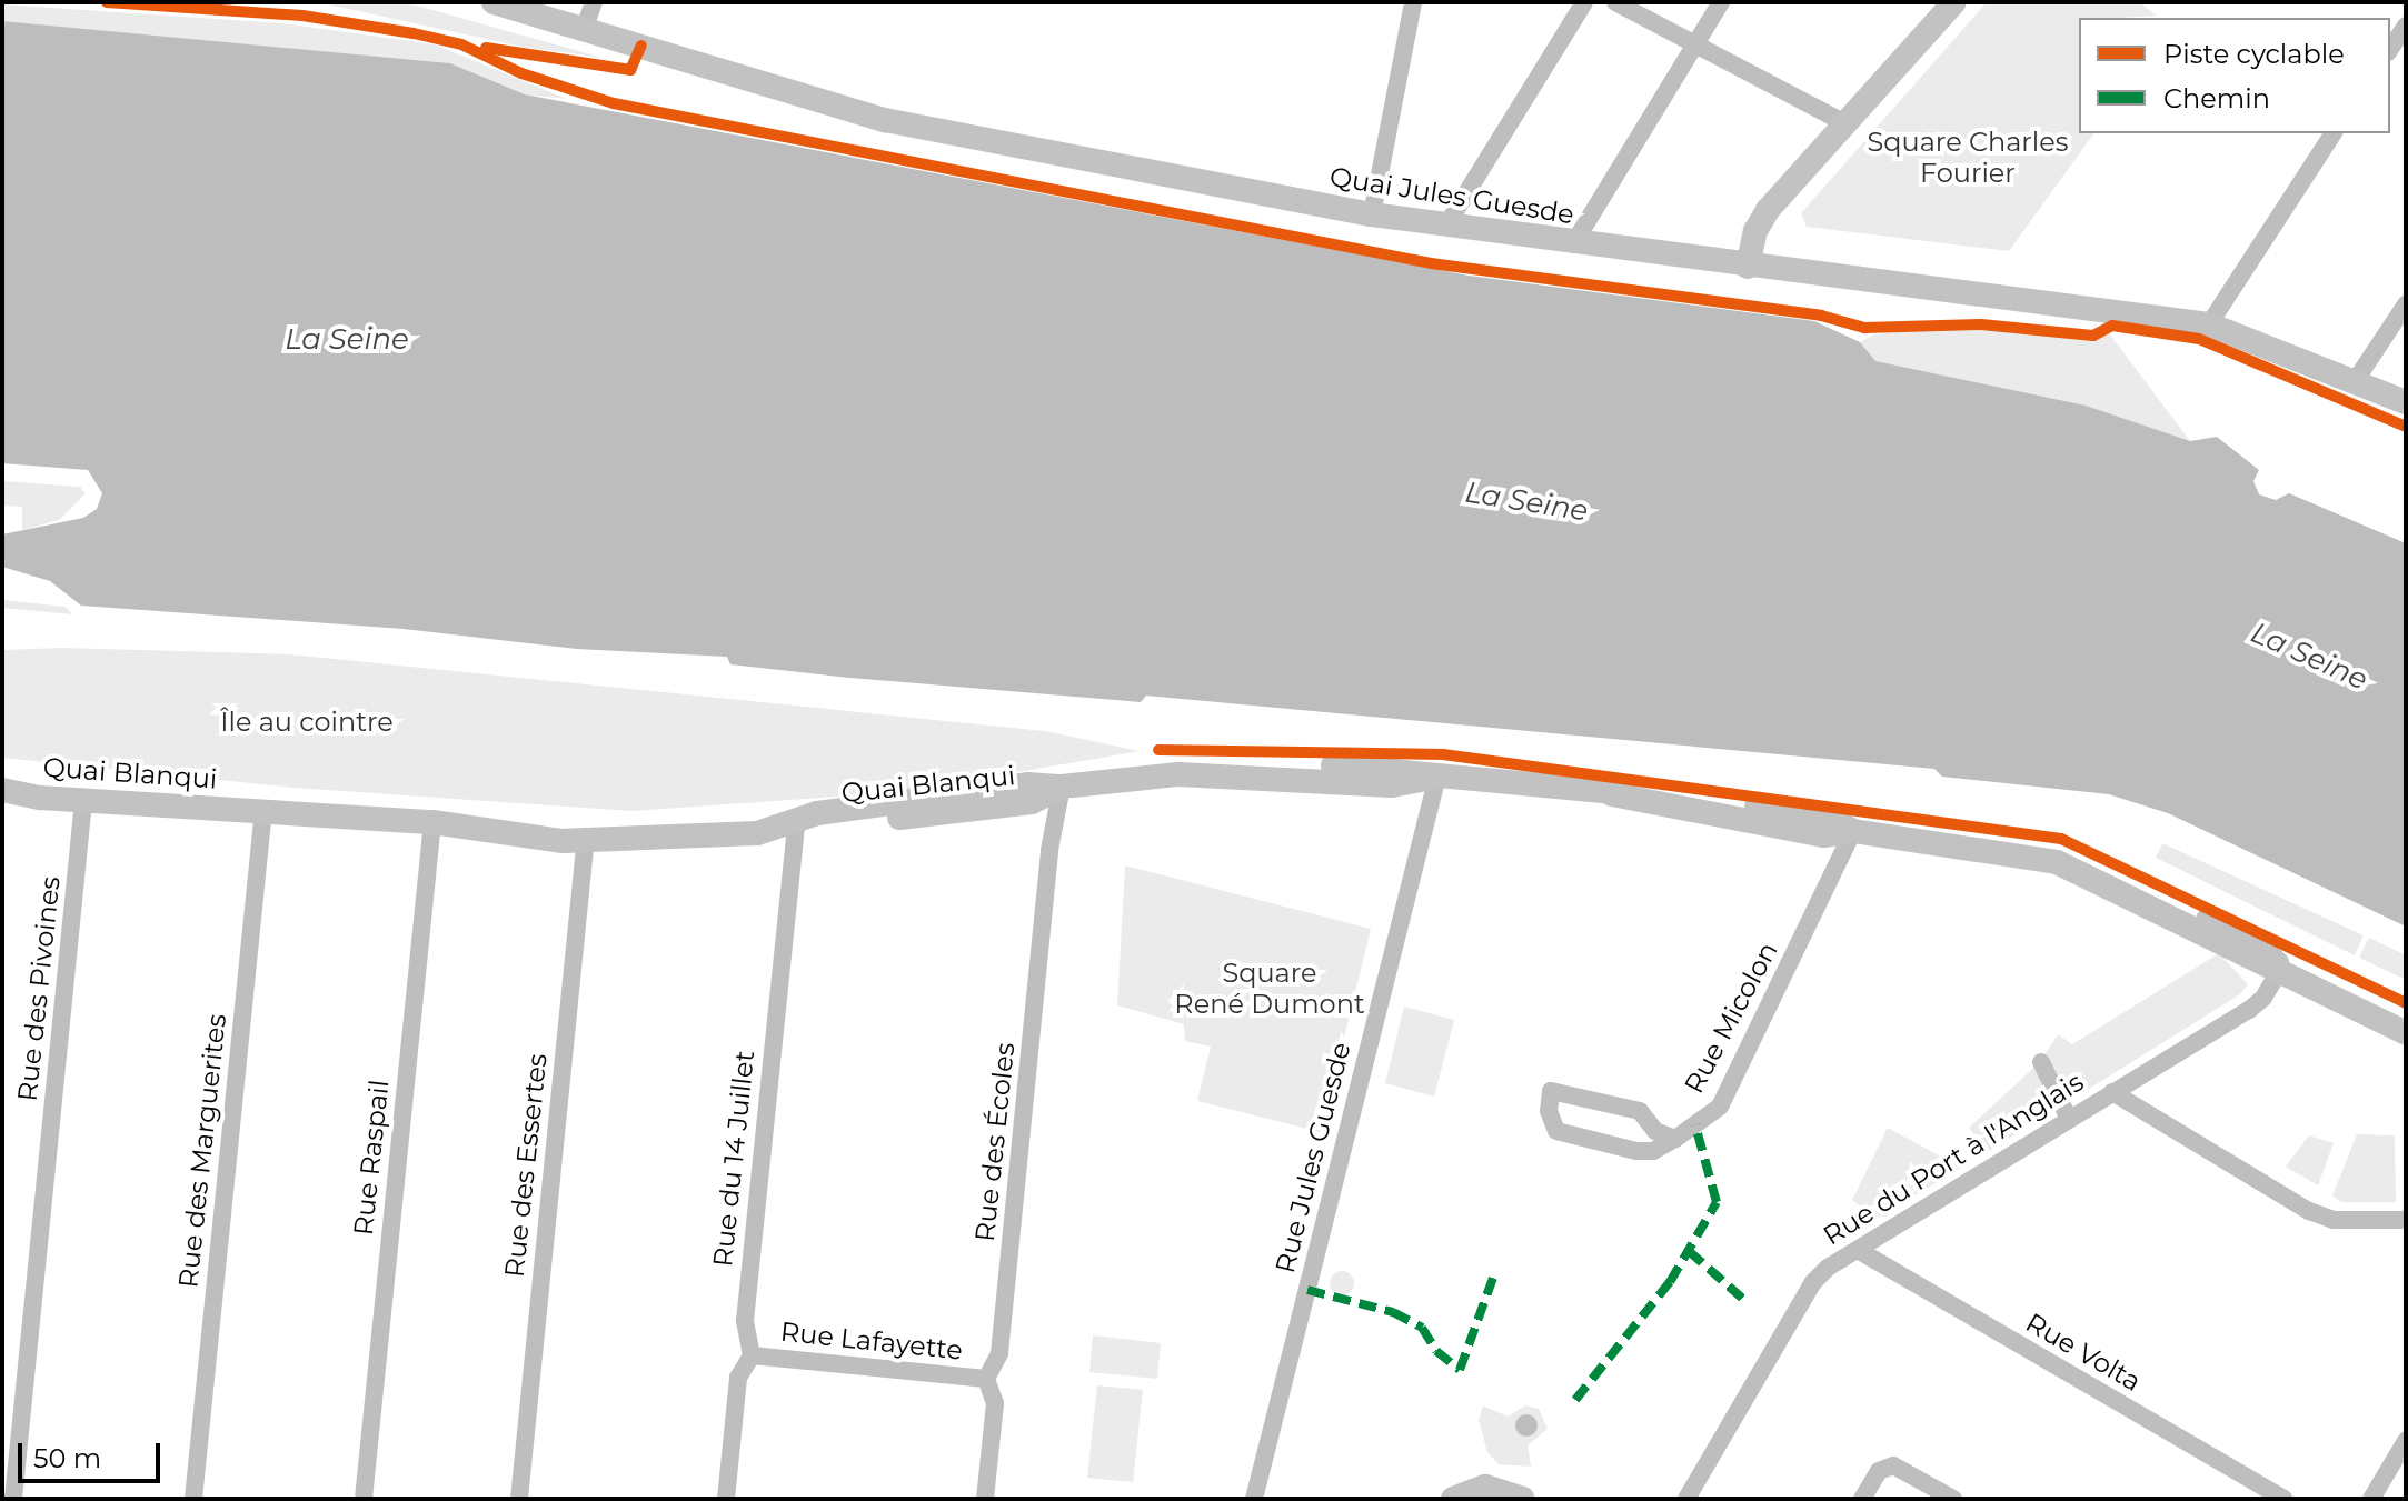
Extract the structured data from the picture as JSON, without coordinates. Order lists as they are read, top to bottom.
{
  "streets": {
    "main road": ["Quai Jules Guesde", "Quai Blanqui"],
    "street": [
      "Rue des Pivoines",
      "Rue Micolon",
      "Rue des Écoles",
      "Rue des Marguerites",
      "Rue Raspail",
      "Rue Jules Guesde",
      "Rue du 14 Juillet",
      "Rue du Port à l'Anglais",
      "Rue des Essertes",
      "Rue Lafayette",
      "Rue Volta"
    ]
  },
  "crossings": [
    ["Quai Blanqui", "Rue des Pivoines"],
    ["Quai Blanqui", "Rue Micolon"],
    ["Quai Blanqui", "Rue des Écoles"],
    ["Quai Blanqui", "Rue des Marguerites"],
    ["Quai Blanqui", "Rue Raspail"],
    ["Quai Blanqui", "Rue Jules Guesde"],
    ["Quai Blanqui", "Rue du 14 Juillet"],
    ["Quai Blanqui", "Rue du Port à l'Anglais"],
    ["Quai Blanqui", "Rue des Essertes"],
    ["Rue des Écoles", "Rue Lafayette"],
    ["Rue du 14 Juillet", "Rue Lafayette"],
    ["Rue du Port à l'Anglais", "Rue Volta"]
  ],
  "water": ["La Seine"],
  "parks": ["Square Charles Fourier", "Île au cointre", "Square René Dumont"],
  "legend": ["Piste cyclable", "Chemin"],
  "scale_bar": "50 m"
}
